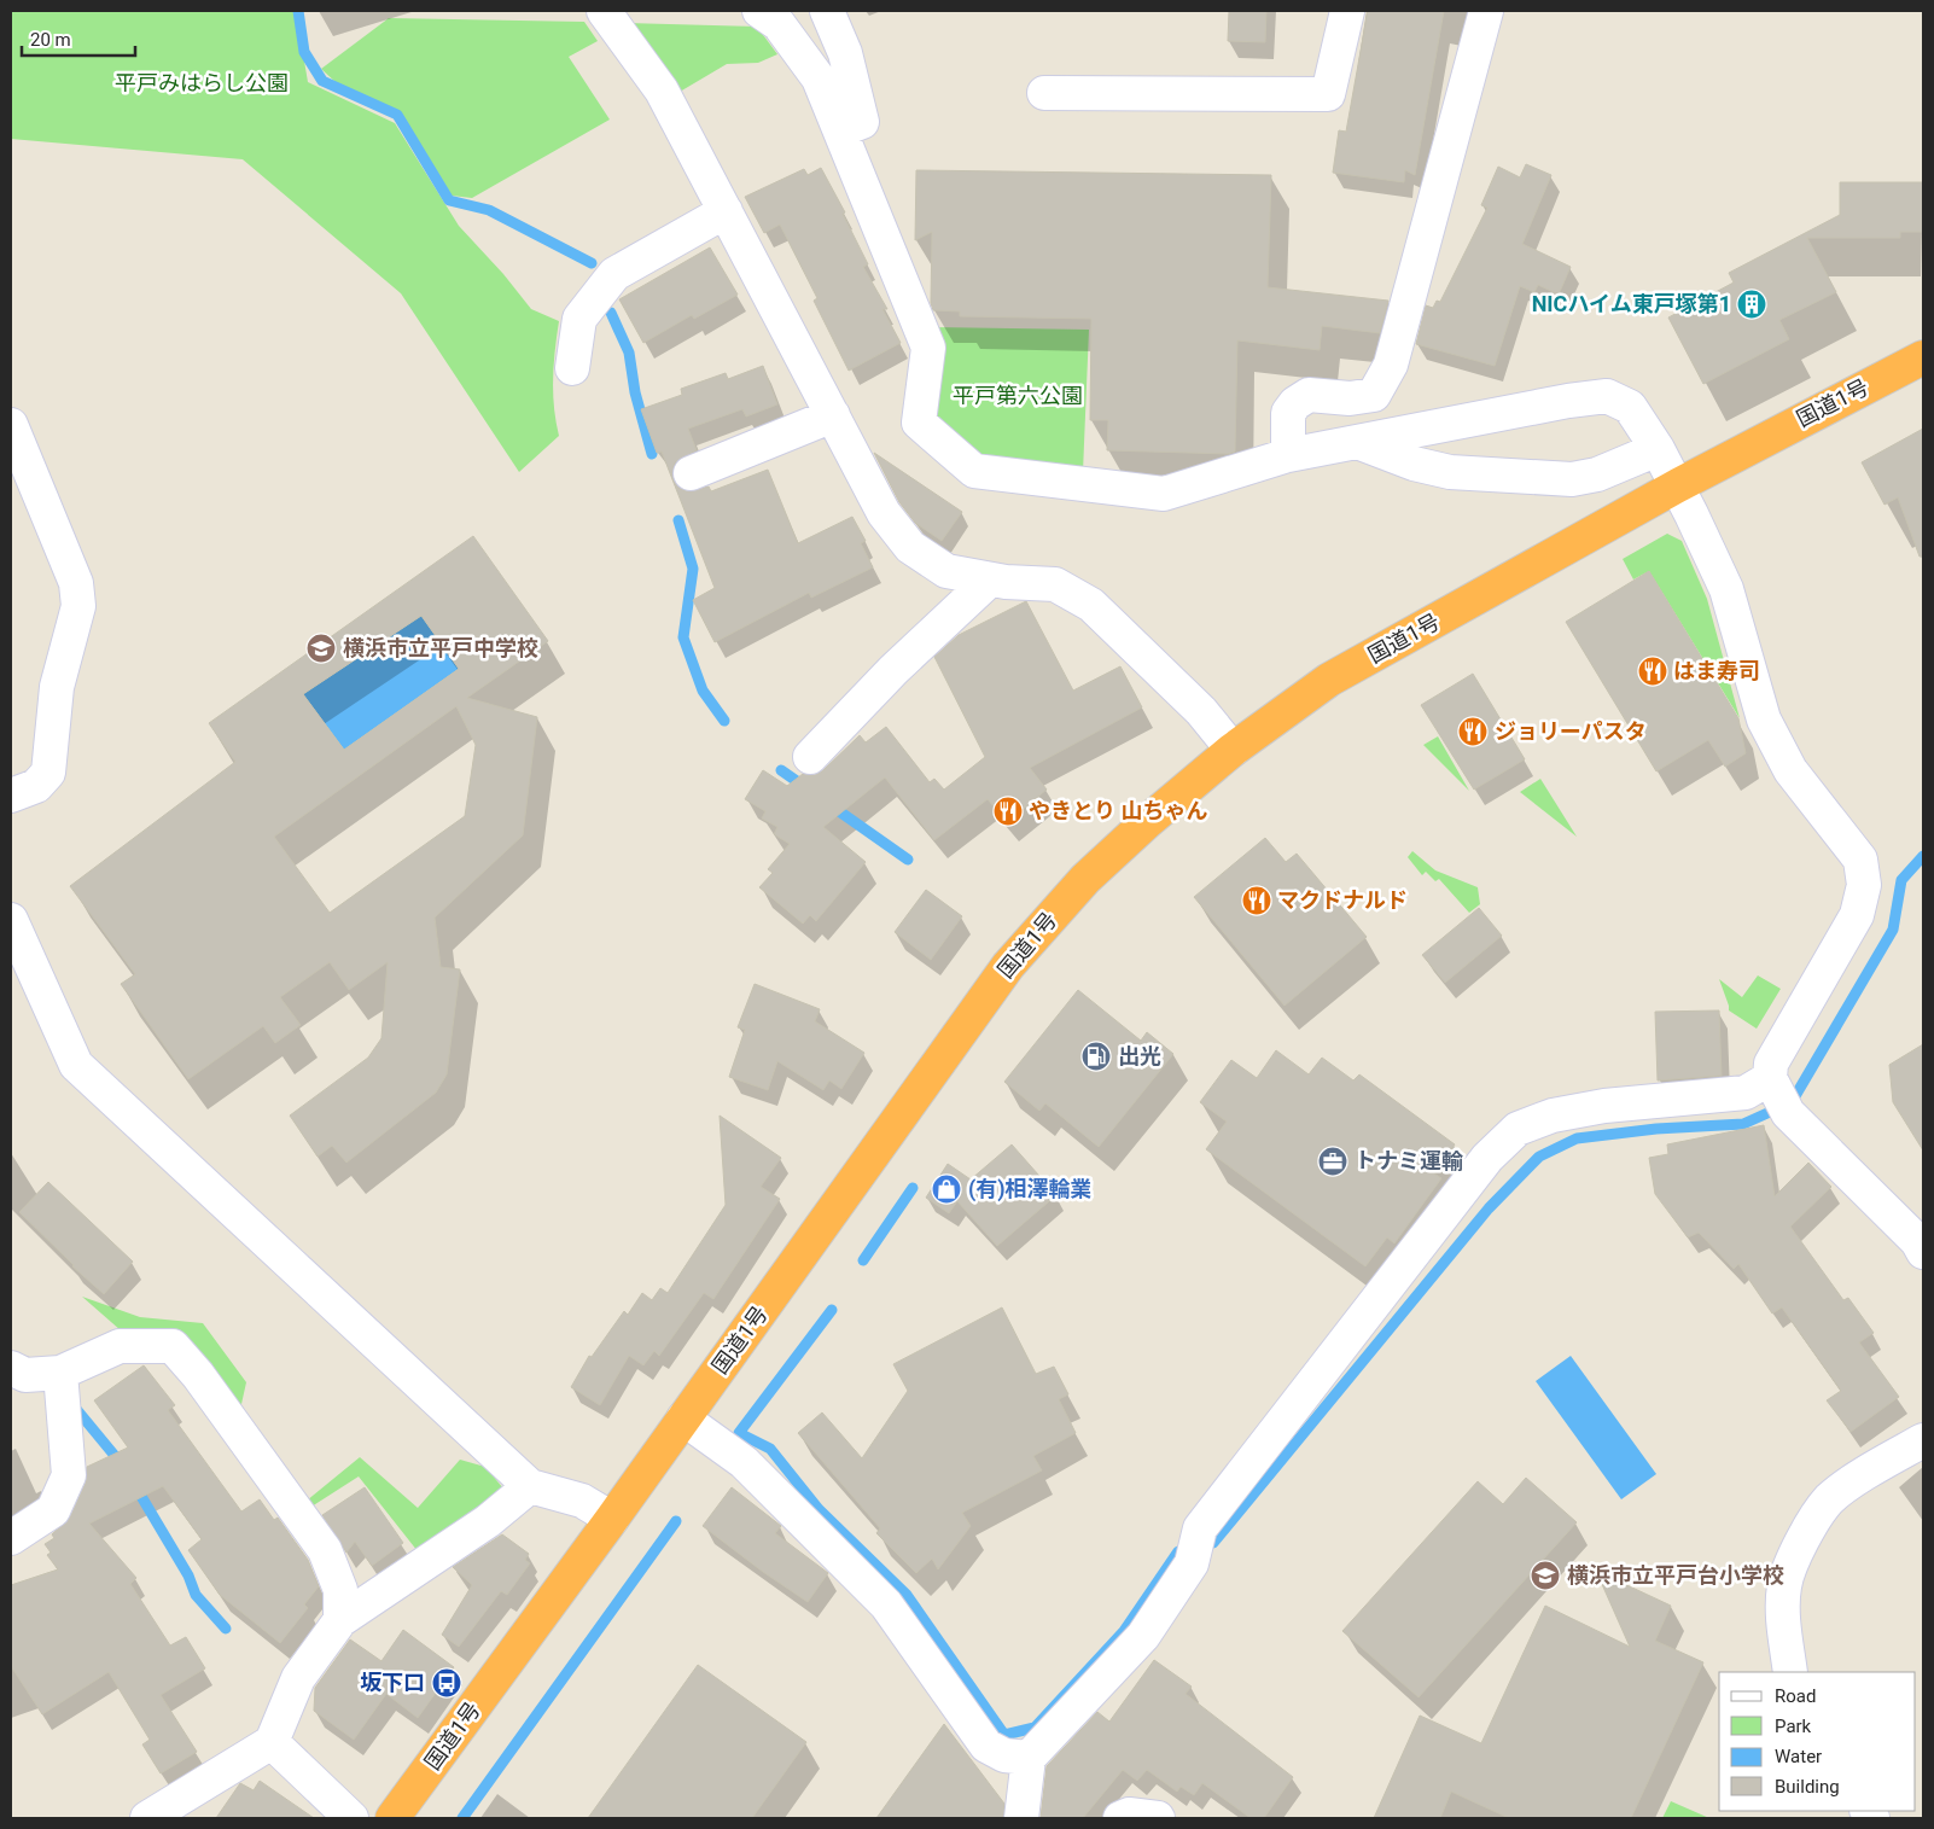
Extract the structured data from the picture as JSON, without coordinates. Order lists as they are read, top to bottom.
{
  "streets": {
    "highway": ["国道1号"]
  },
  "parks": ["平戸みはらし公園", "平戸第六公園"],
  "places": {
    "building": ["NICハイム東戸塚第1"],
    "school or university": ["横浜市立平戸中学校", "横浜市立平戸台小学校"],
    "restaurant": [
      "はま寿司",
      "ジョリーパスタ",
      "やきとり 山ちゃん",
      "マクドナルド"
    ],
    "fuel station": ["出光"],
    "office": ["トナミ運輸"],
    "shop": ["(有)相澤輪業"],
    "bus stop": ["坂下口"]
  },
  "legend": [
    "Road",
    "Park",
    "Water",
    "Building"
  ],
  "scale_bar": "20 m"
}
